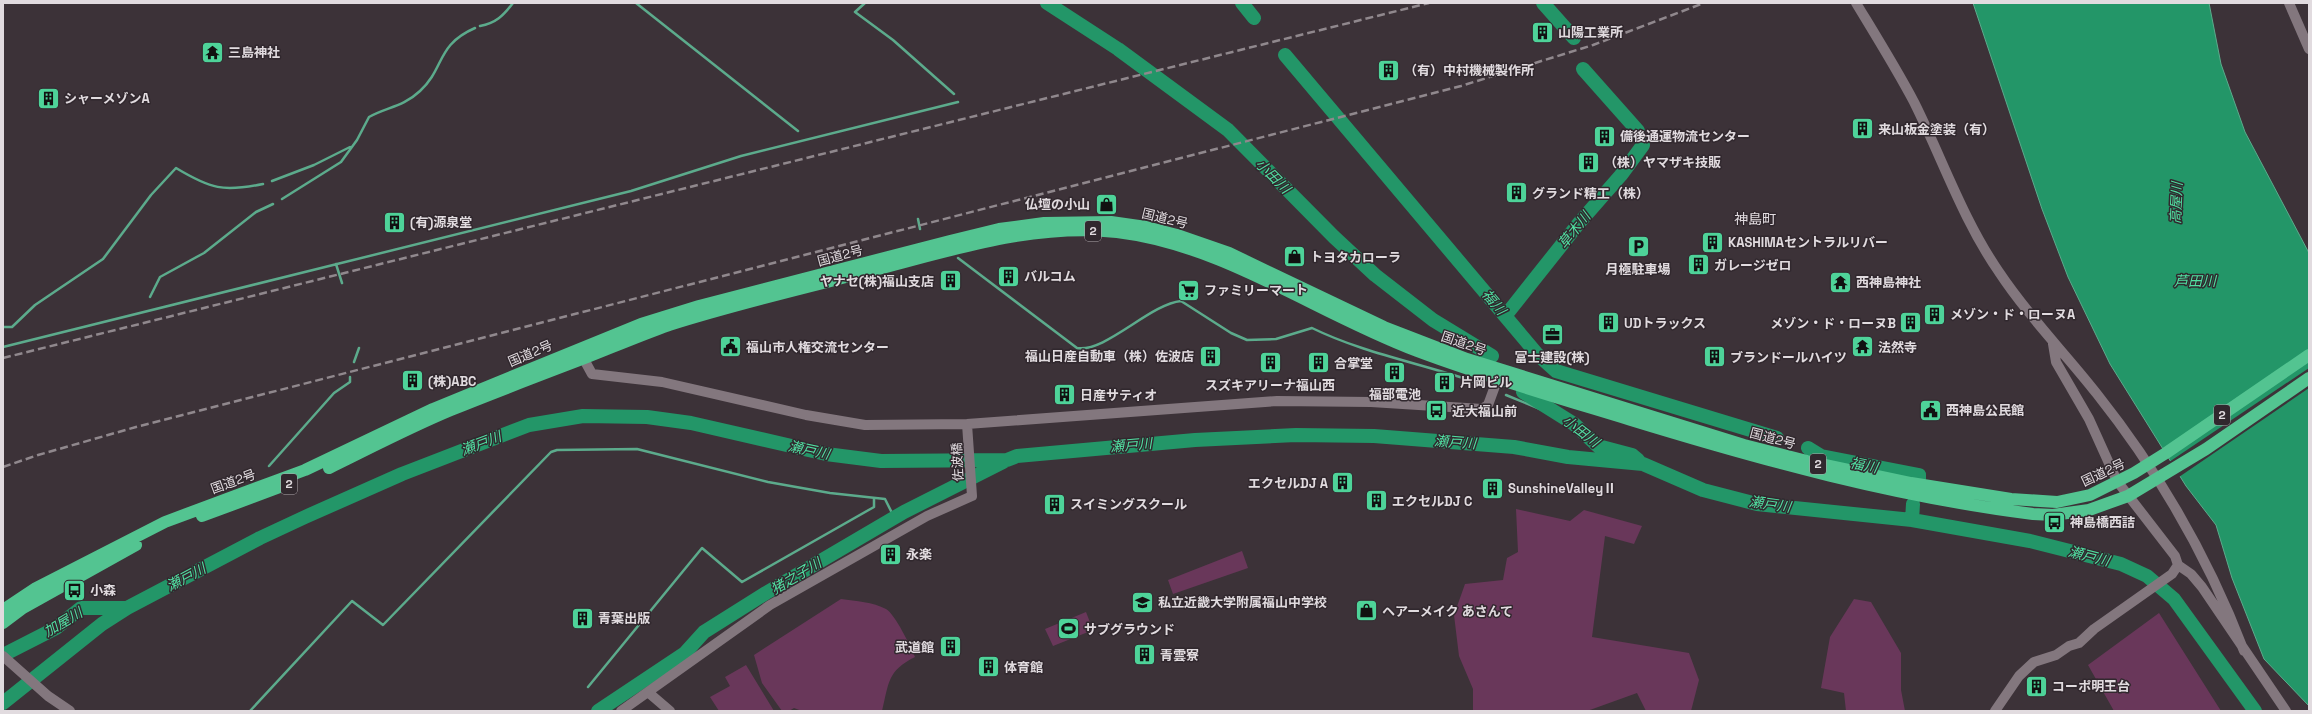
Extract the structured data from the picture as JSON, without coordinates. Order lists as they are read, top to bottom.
{
  "streets": {
    "highway": ["国道2号", "2"],
    "street": ["佐波橋"]
  },
  "districts": ["神島町"],
  "water": [
    "小田川",
    "高屋川",
    "草木川",
    "芦田川",
    "福川",
    "瀬戸川",
    "猪之子川",
    "加屋川"
  ],
  "places": {
    "building": [
      "山陽工業所",
      "（有）中村機械製作所",
      "シャーメゾンA",
      "来山板金塗装（有）",
      "備後通運物流センター",
      "（株）ヤマザキ技販",
      "グランド精工（株）",
      "(有)源泉堂",
      "KASHIMAセントラルリバー",
      "ガレージゼロ",
      "バルコム",
      "ヤナセ(株)福山支店",
      "メゾン・ド・ローヌA",
      "UDトラックス",
      "メゾン・ド・ローヌB",
      "福山日産自動車（株）佐波店",
      "ブランドールハイツ",
      "スズキアリーナ福山西",
      "合掌堂",
      "福部電池",
      "(株)ABC",
      "片岡ビル",
      "日産サティオ",
      "エクセルDJ A",
      "SunshineValleyⅡ",
      "エクセルDJ C",
      "スイミングスクール",
      "永楽",
      "青葉出版",
      "武道館",
      "青雲寮",
      "体育館",
      "コーポ明王台"
    ],
    "temple": ["三島神社", "西神島神社", "法然寺"],
    "shop": ["仏壇の小山", "トヨタカローラ", "ヘアーメイク あさんて"],
    "parking": ["月極駐車場"],
    "supermarket": ["ファミリーマート"],
    "office": ["富士建設(株)"],
    "public building": ["福山市人権交流センター", "西神島公民館"],
    "bus stop": ["近大福山前", "神島橋西詰", "小森"],
    "school or university": ["私立近畿大学附属福山中学校"],
    "sports": ["サブグラウンド"]
  }
}
